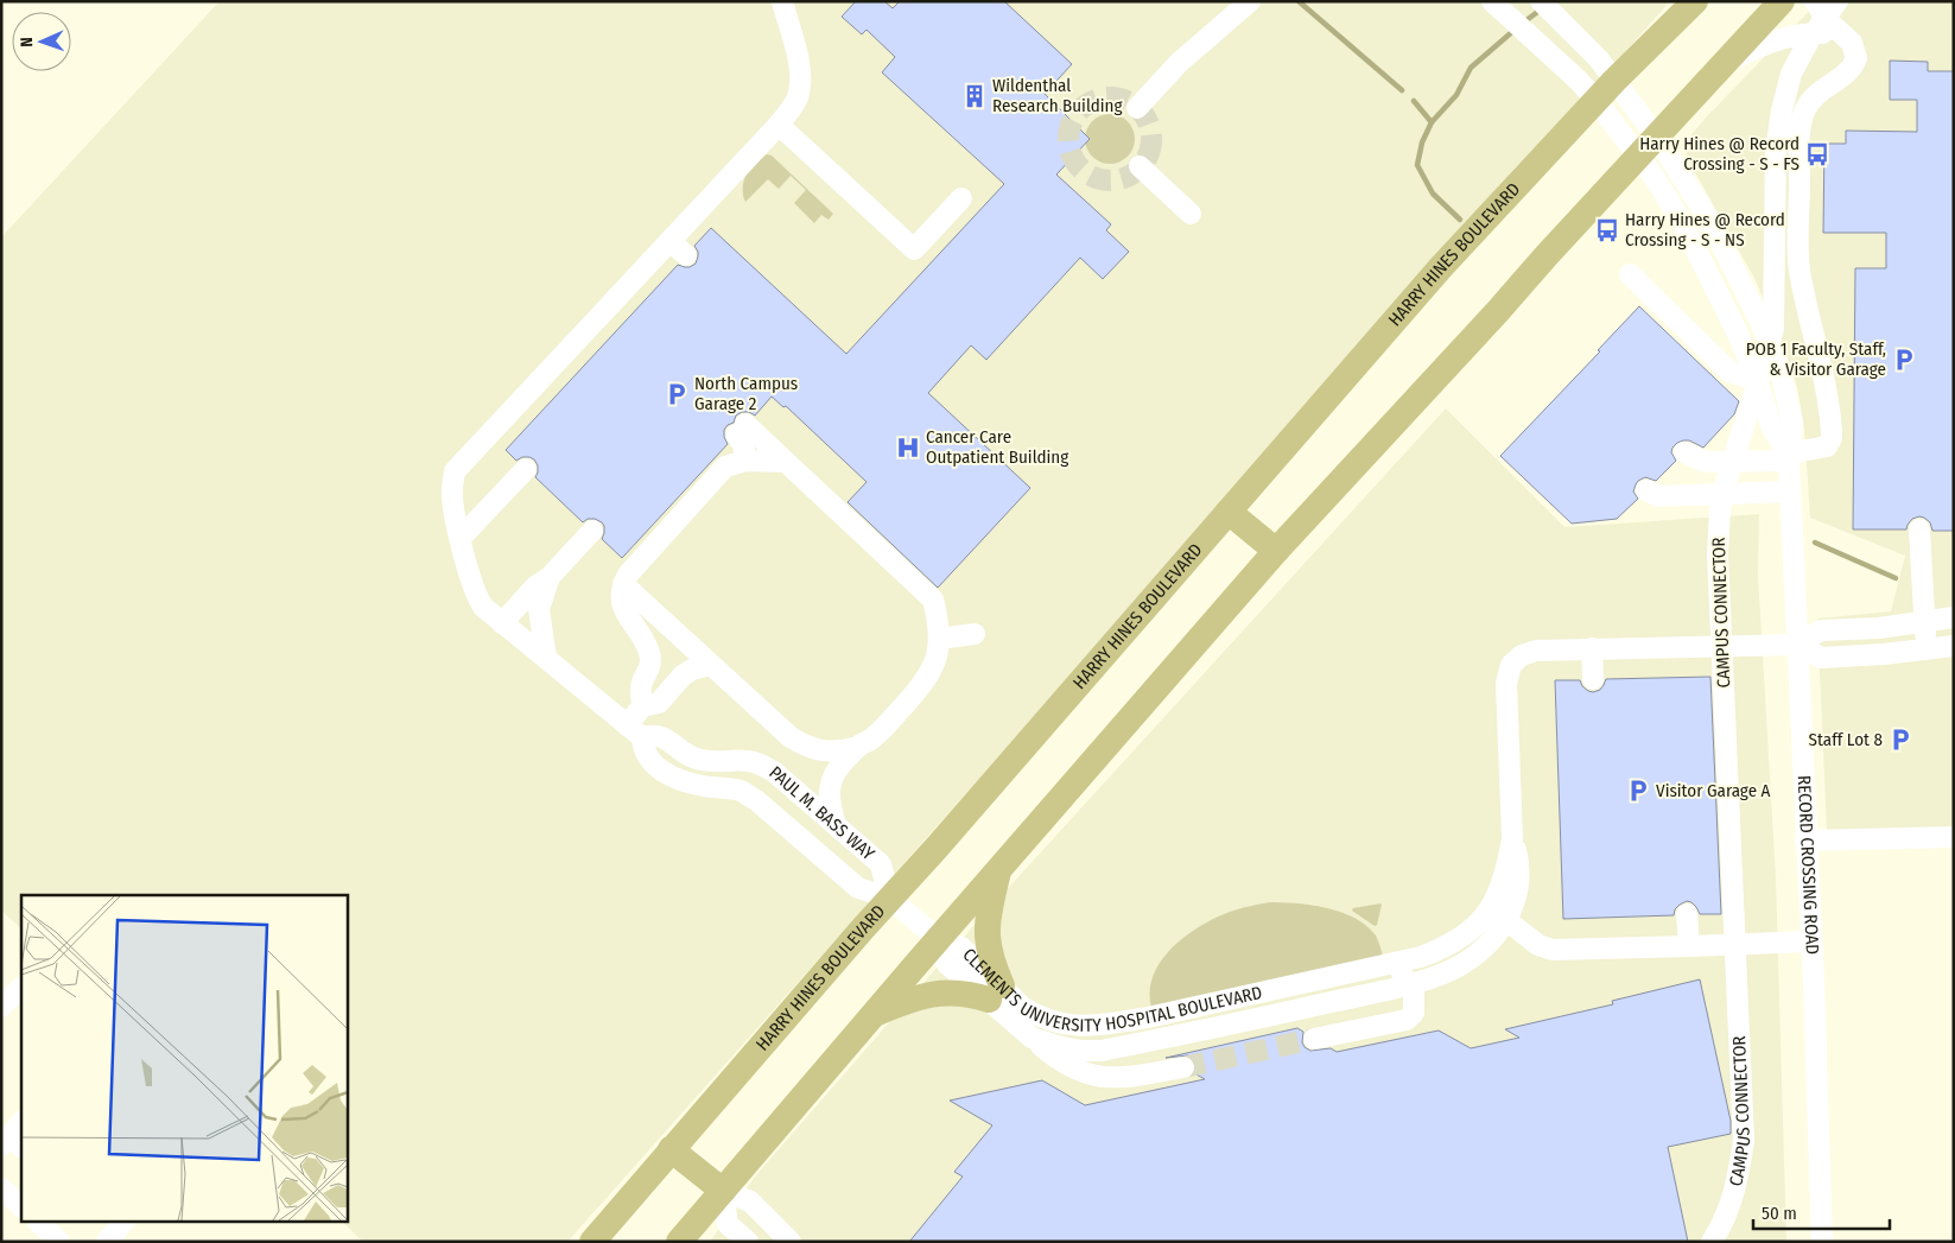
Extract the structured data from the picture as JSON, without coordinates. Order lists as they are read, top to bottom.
{
  "streets": {
    "main road": ["HARRY HINES BOULEVARD"],
    "street": [
      "CAMPUS CONNECTOR",
      "PAUL M. BASS WAY",
      "RECORD CROSSING ROAD",
      "CLEMENTS UNIVERSITY HOSPITAL BOULEVARD"
    ]
  },
  "crossings": [
    ["HARRY HINES BOULEVARD", "PAUL M. BASS WAY"],
    ["HARRY HINES BOULEVARD", "RECORD CROSSING ROAD"],
    ["HARRY HINES BOULEVARD", "CLEMENTS UNIVERSITY HOSPITAL BOULEVARD"],
    ["PAUL M. BASS WAY", "CLEMENTS UNIVERSITY HOSPITAL BOULEVARD"]
  ],
  "places": {
    "building": ["Wildenthal Research Building"],
    "bus stop": ["Harry Hines @ Record Crossing - S - FS", "Harry Hines @ Record Crossing - S - NS"],
    "parking": [
      "POB 1 Faculty, Staff, & Visitor Garage",
      "North Campus Garage 2",
      "Staff Lot 8",
      "Visitor Garage A"
    ],
    "hospital": ["Cancer Care Outpatient Building"]
  },
  "scale_bar": "50 m",
  "north": "left"
}
